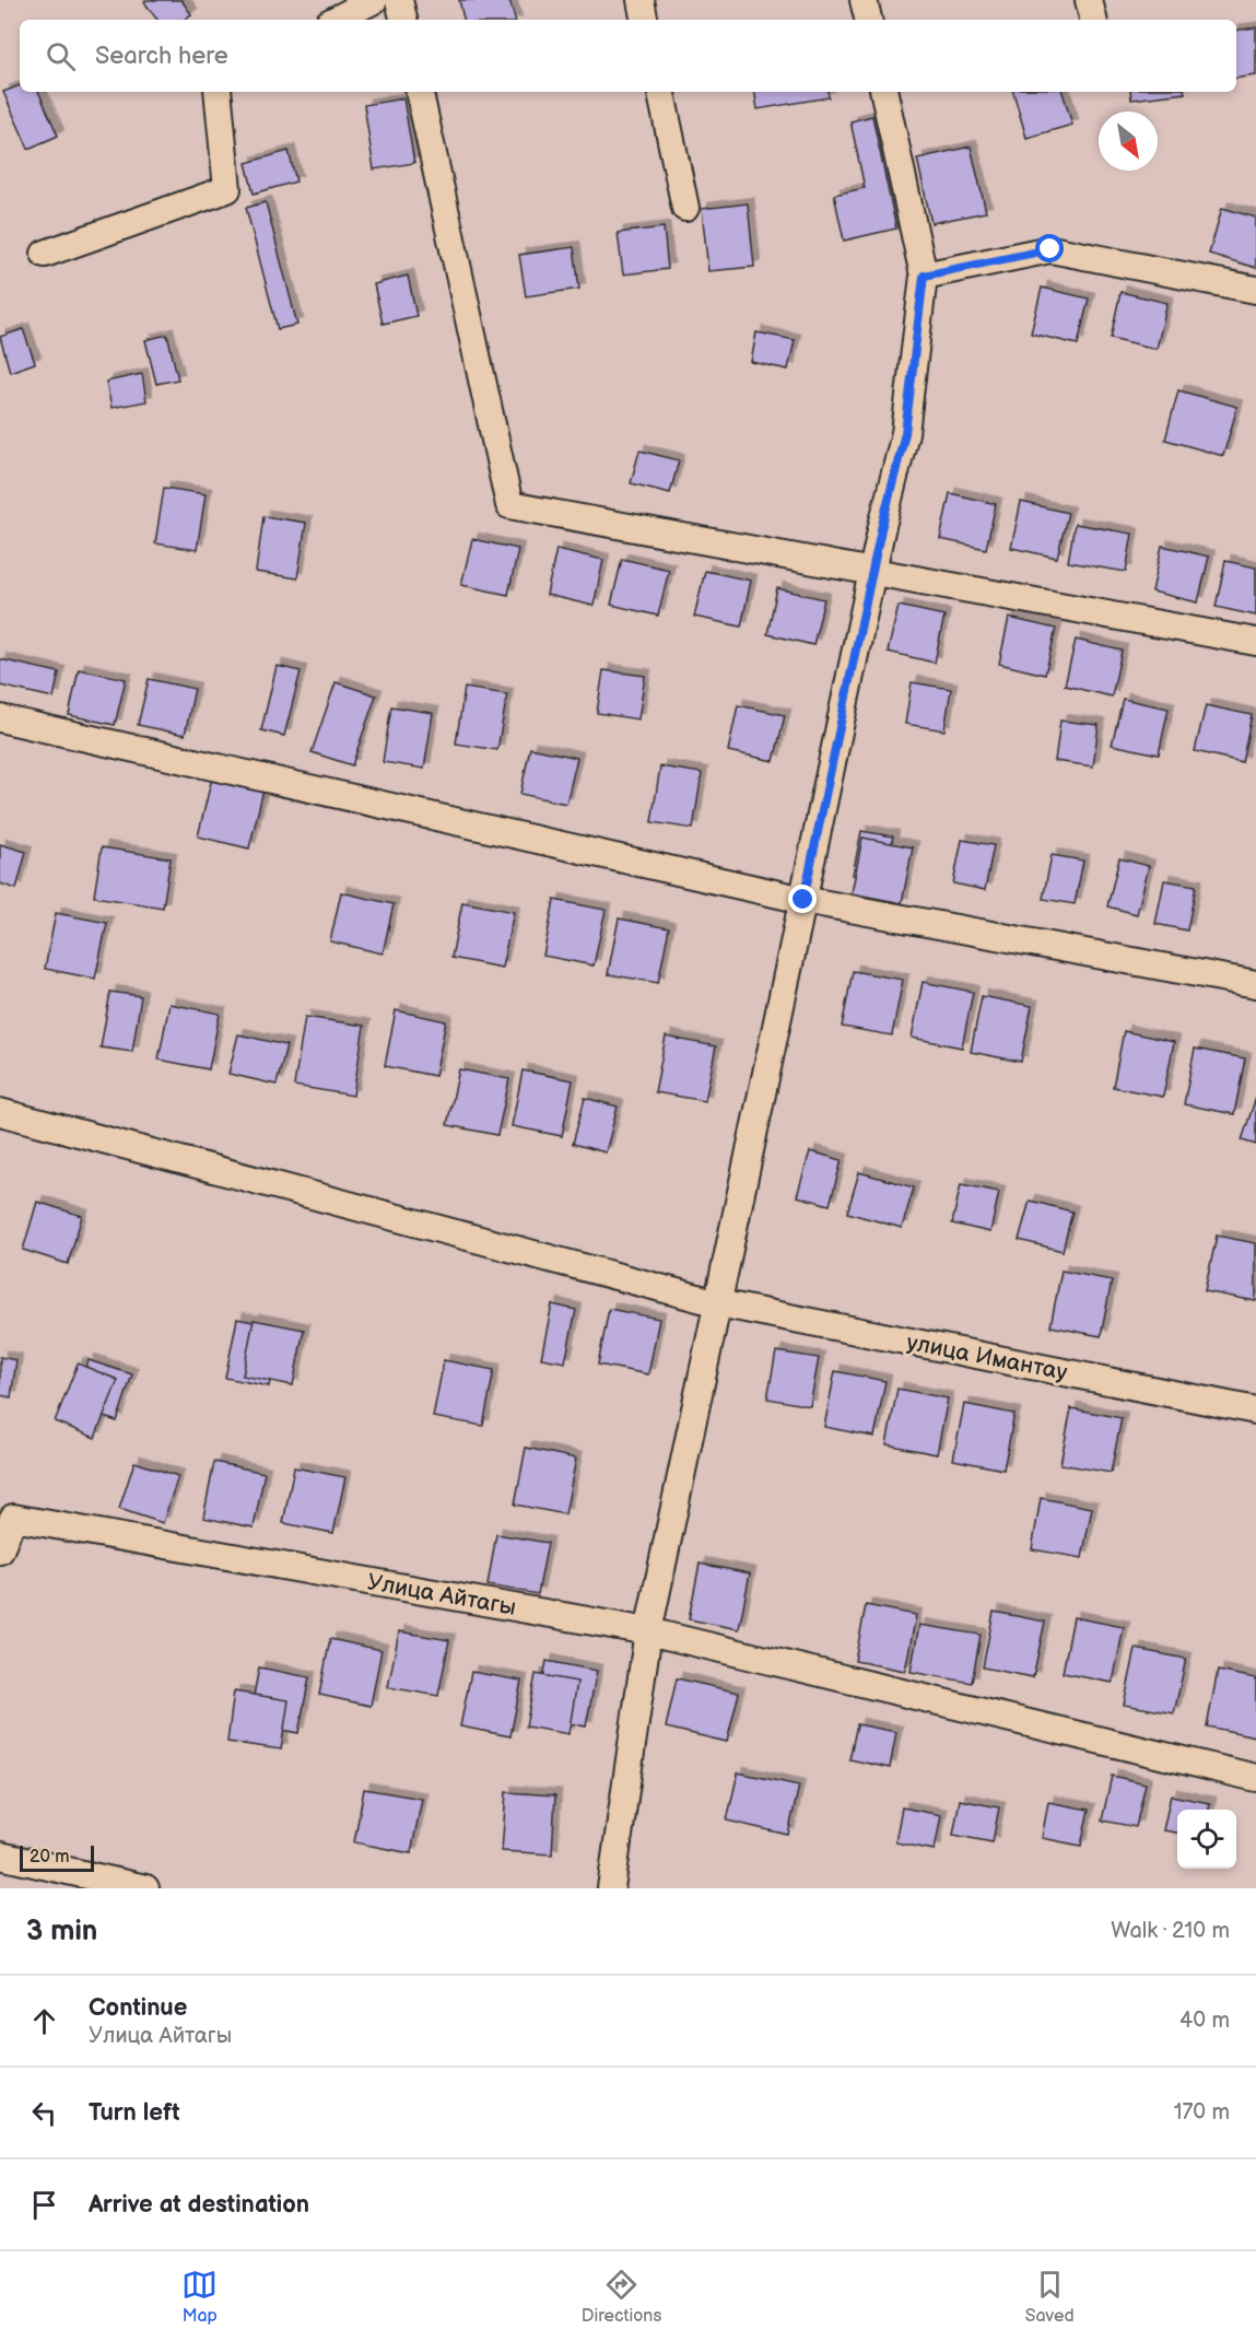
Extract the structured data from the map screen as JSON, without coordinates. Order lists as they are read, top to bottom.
{
  "streets": {
    "street": ["улица Имантау", "Улица Айтагы"]
  },
  "scale_bar": "20 m",
  "north": "bottom right",
  "page": {
    "search": "Search here",
    "scale": "20 m",
    "heading": ["3 min", "Walk · 210 m"],
    "list": [
      ["Continue", "Улица Айтагы", "40 m"],
      ["Turn left", "170 m"],
      "Arrive at destination"
    ],
    "nav": ["Map", "Directions", "Saved"]
  }
}
